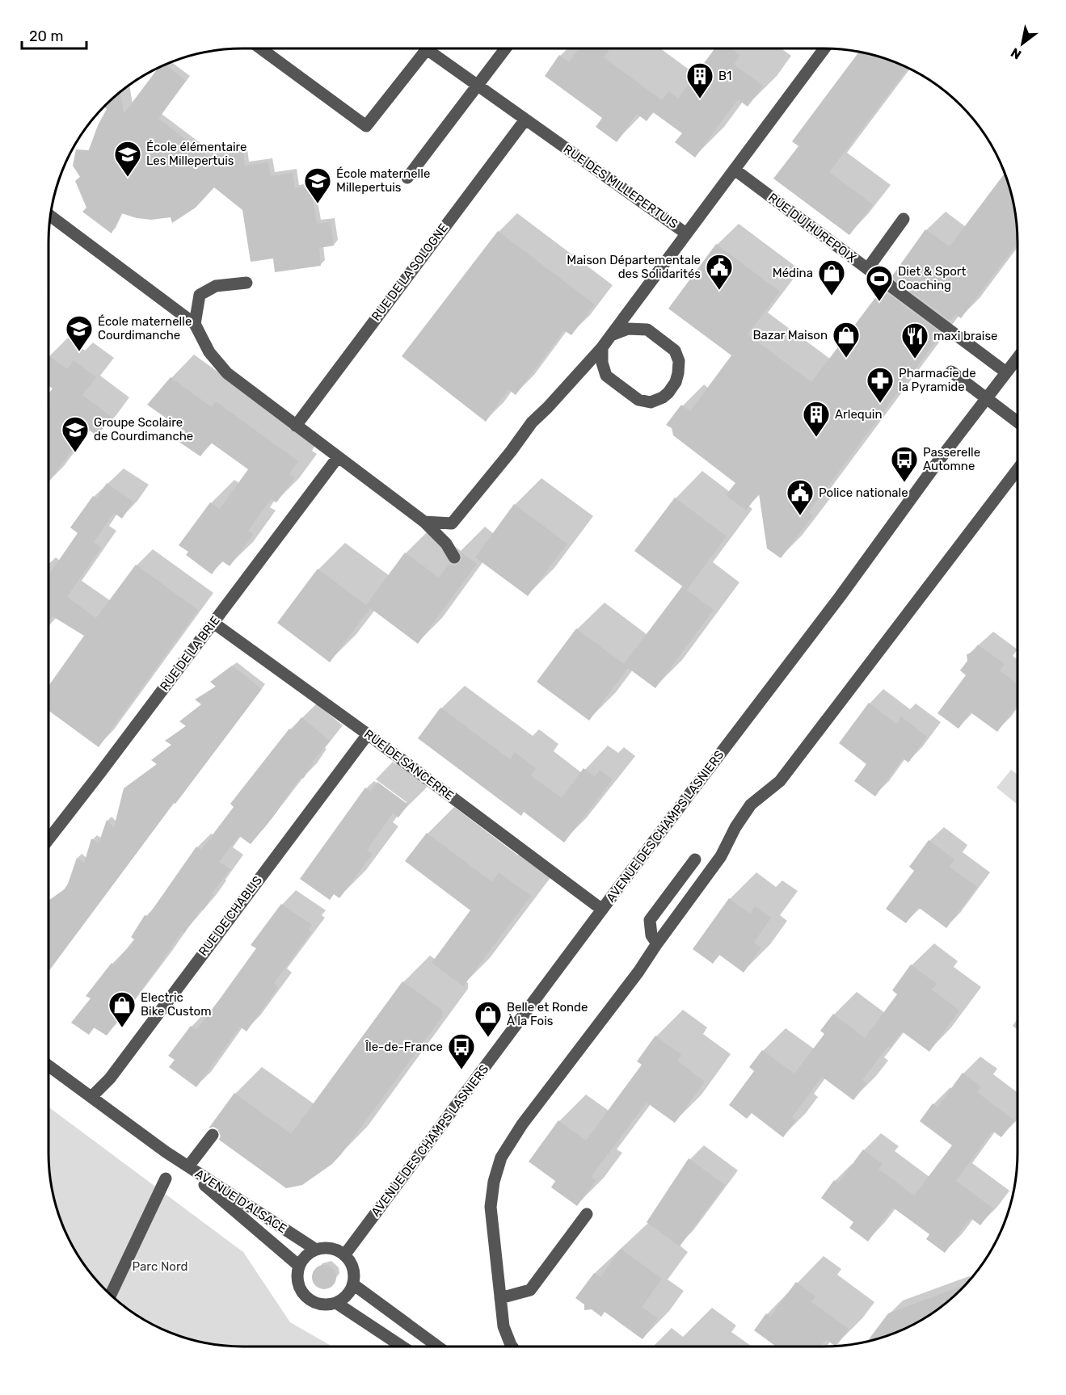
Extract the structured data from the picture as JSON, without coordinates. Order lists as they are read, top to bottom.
{
  "streets": {
    "street": [
      "RUE DES MILLEPERTUIS",
      "RUE DU HUREPOIX",
      "RUE DE LA SOLOGNE",
      "RUE DE LA BRIE",
      "RUE DE SANCERRE",
      "AVENUE DES CHAMPS LASNIERS",
      "RUE DE CHABLIS",
      "AVENUE D'ALSACE"
    ]
  },
  "crossings": [
    ["RUE DES MILLEPERTUIS", "RUE DU HUREPOIX"],
    ["RUE DES MILLEPERTUIS", "RUE DE LA SOLOGNE"],
    ["RUE DU HUREPOIX", "AVENUE DES CHAMPS LASNIERS"],
    ["RUE DE LA BRIE", "RUE DE SANCERRE"],
    ["RUE DE SANCERRE", "AVENUE DES CHAMPS LASNIERS"],
    ["RUE DE SANCERRE", "RUE DE CHABLIS"],
    ["AVENUE DES CHAMPS LASNIERS", "AVENUE D'ALSACE"],
    ["RUE DE CHABLIS", "AVENUE D'ALSACE"]
  ],
  "parks": ["Parc Nord"],
  "places": {
    "building": ["B1", "Arlequin"],
    "school or university": [
      "École élémentaire Les Millepertuis",
      "École maternelle Millepertuis",
      "École maternelle Courdimanche",
      "Groupe Scolaire de Courdimanche"
    ],
    "public building": ["Maison Départementale des Solidarités", "Police nationale"],
    "shop": [
      "Médina",
      "Bazar Maison",
      "Electric Bike Custom",
      "Belle et Ronde À la Fois"
    ],
    "sports": ["Diet & Sport Coaching"],
    "restaurant": ["maxi braise"],
    "pharmacy": ["Pharmacie de la Pyramide"],
    "bus stop": ["Passerelle Automne", "Île-de-France"]
  },
  "scale_bar": "20 m",
  "north": "bottom left"
}
